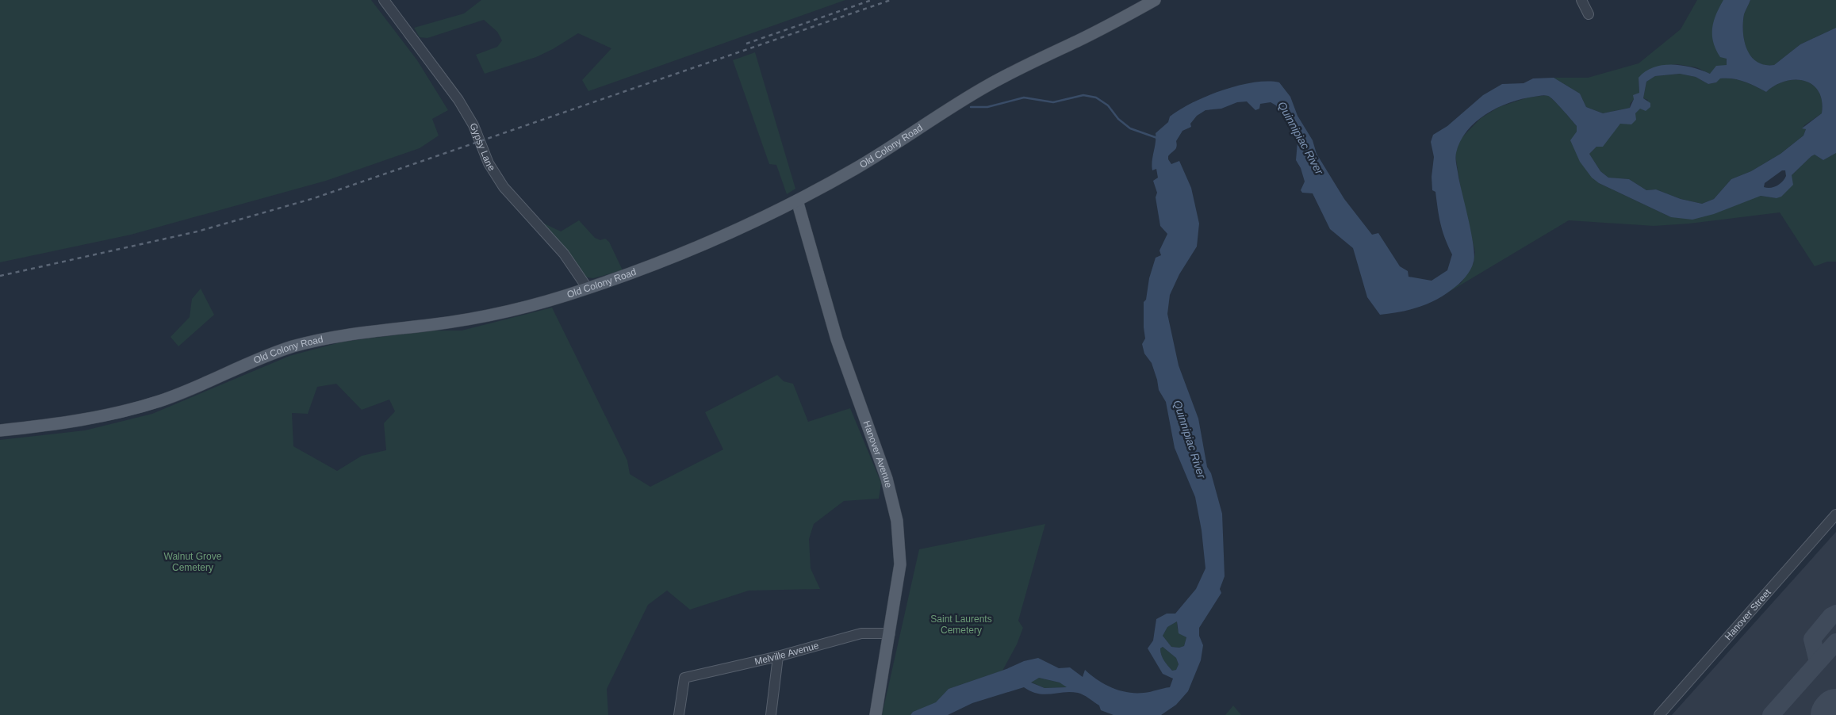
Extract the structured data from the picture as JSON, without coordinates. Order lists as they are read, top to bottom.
{
  "streets": {
    "main road": ["Old Colony Road", "Hanover Avenue"],
    "street": ["Gypsy Lane", "Hanover Street", "Melville Avenue"]
  },
  "crossings": [
    ["Old Colony Road", "Gypsy Lane"],
    ["Old Colony Road", "Hanover Avenue"],
    ["Hanover Avenue", "Melville Avenue"]
  ],
  "water": ["Quinnipiac River"],
  "parks": ["Walnut Grove Cemetery", "Saint Laurents Cemetery"]
}
